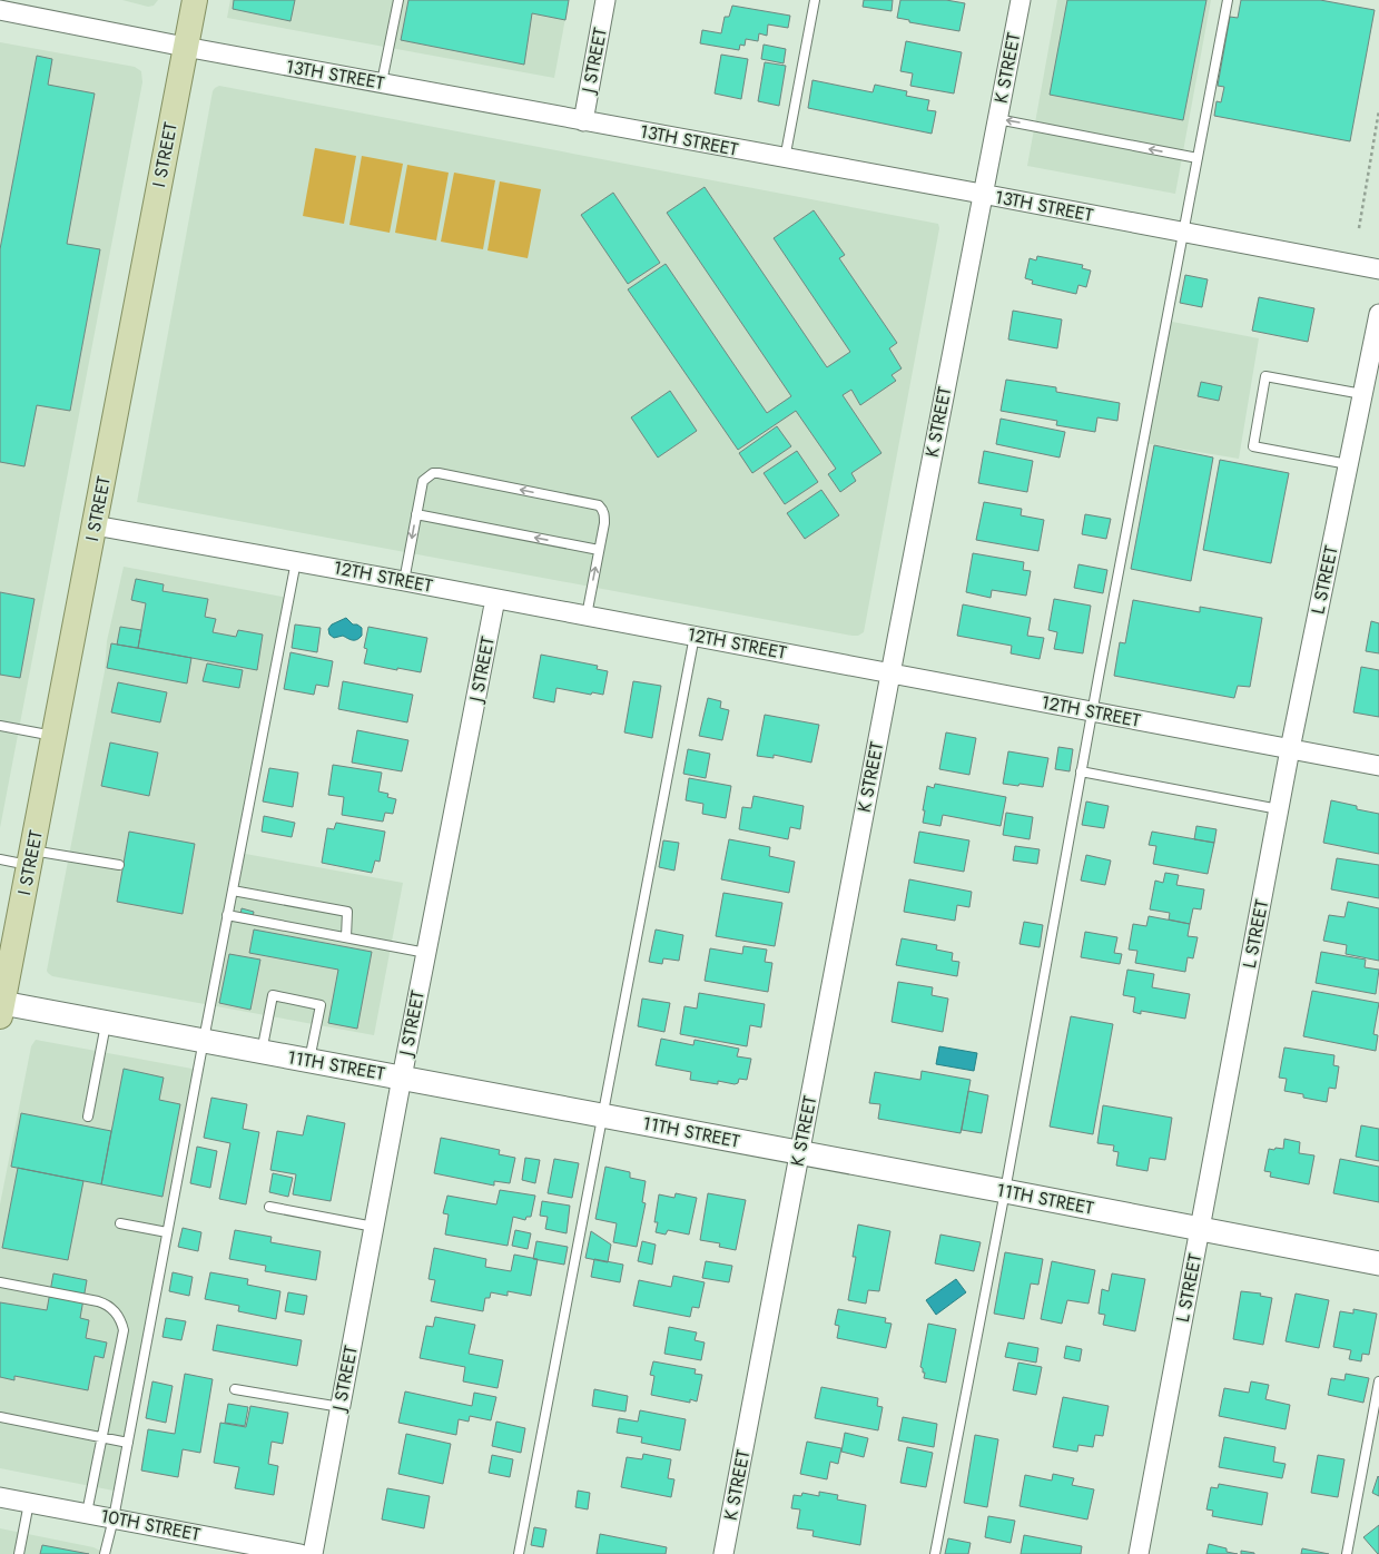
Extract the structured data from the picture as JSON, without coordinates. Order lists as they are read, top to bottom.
{
  "streets": {
    "main road": ["I STREET"],
    "street": [
      "J STREET",
      "K STREET",
      "13TH STREET",
      "12TH STREET",
      "L STREET",
      "11TH STREET",
      "10TH STREET"
    ]
  },
  "crossings": [
    ["J STREET", "13TH STREET"],
    ["J STREET", "12TH STREET"],
    ["J STREET", "11TH STREET"],
    ["K STREET", "13TH STREET"],
    ["K STREET", "12TH STREET"],
    ["K STREET", "11TH STREET"],
    ["13TH STREET", "I STREET"],
    ["I STREET", "12TH STREET"],
    ["I STREET", "11TH STREET"],
    ["12TH STREET", "L STREET"],
    ["L STREET", "11TH STREET"]
  ]
}
